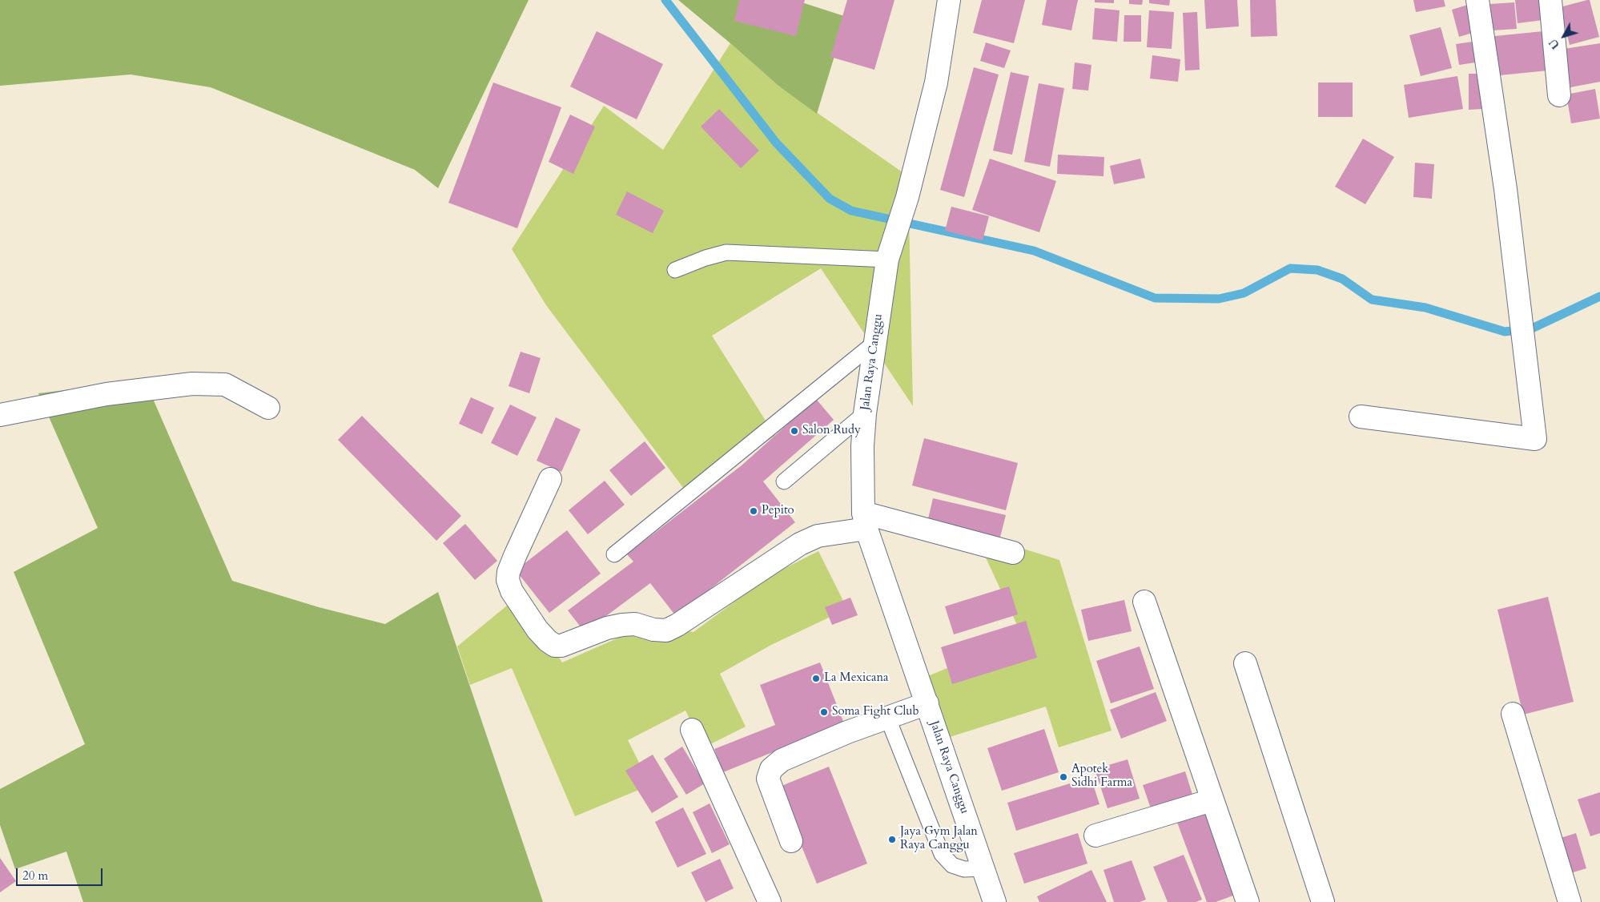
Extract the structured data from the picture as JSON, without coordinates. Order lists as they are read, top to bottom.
{
  "streets": {
    "street": ["Jalan Raya Canggu"]
  },
  "places": [
    "Salon Rudy",
    "Pepito",
    "La Mexicana",
    "Soma Fight Club",
    "Apotek Sidhi Farma",
    "Jaya Gym Jalan Raya Canggu"
  ],
  "scale_bar": "20 m",
  "north": "bottom left"
}
